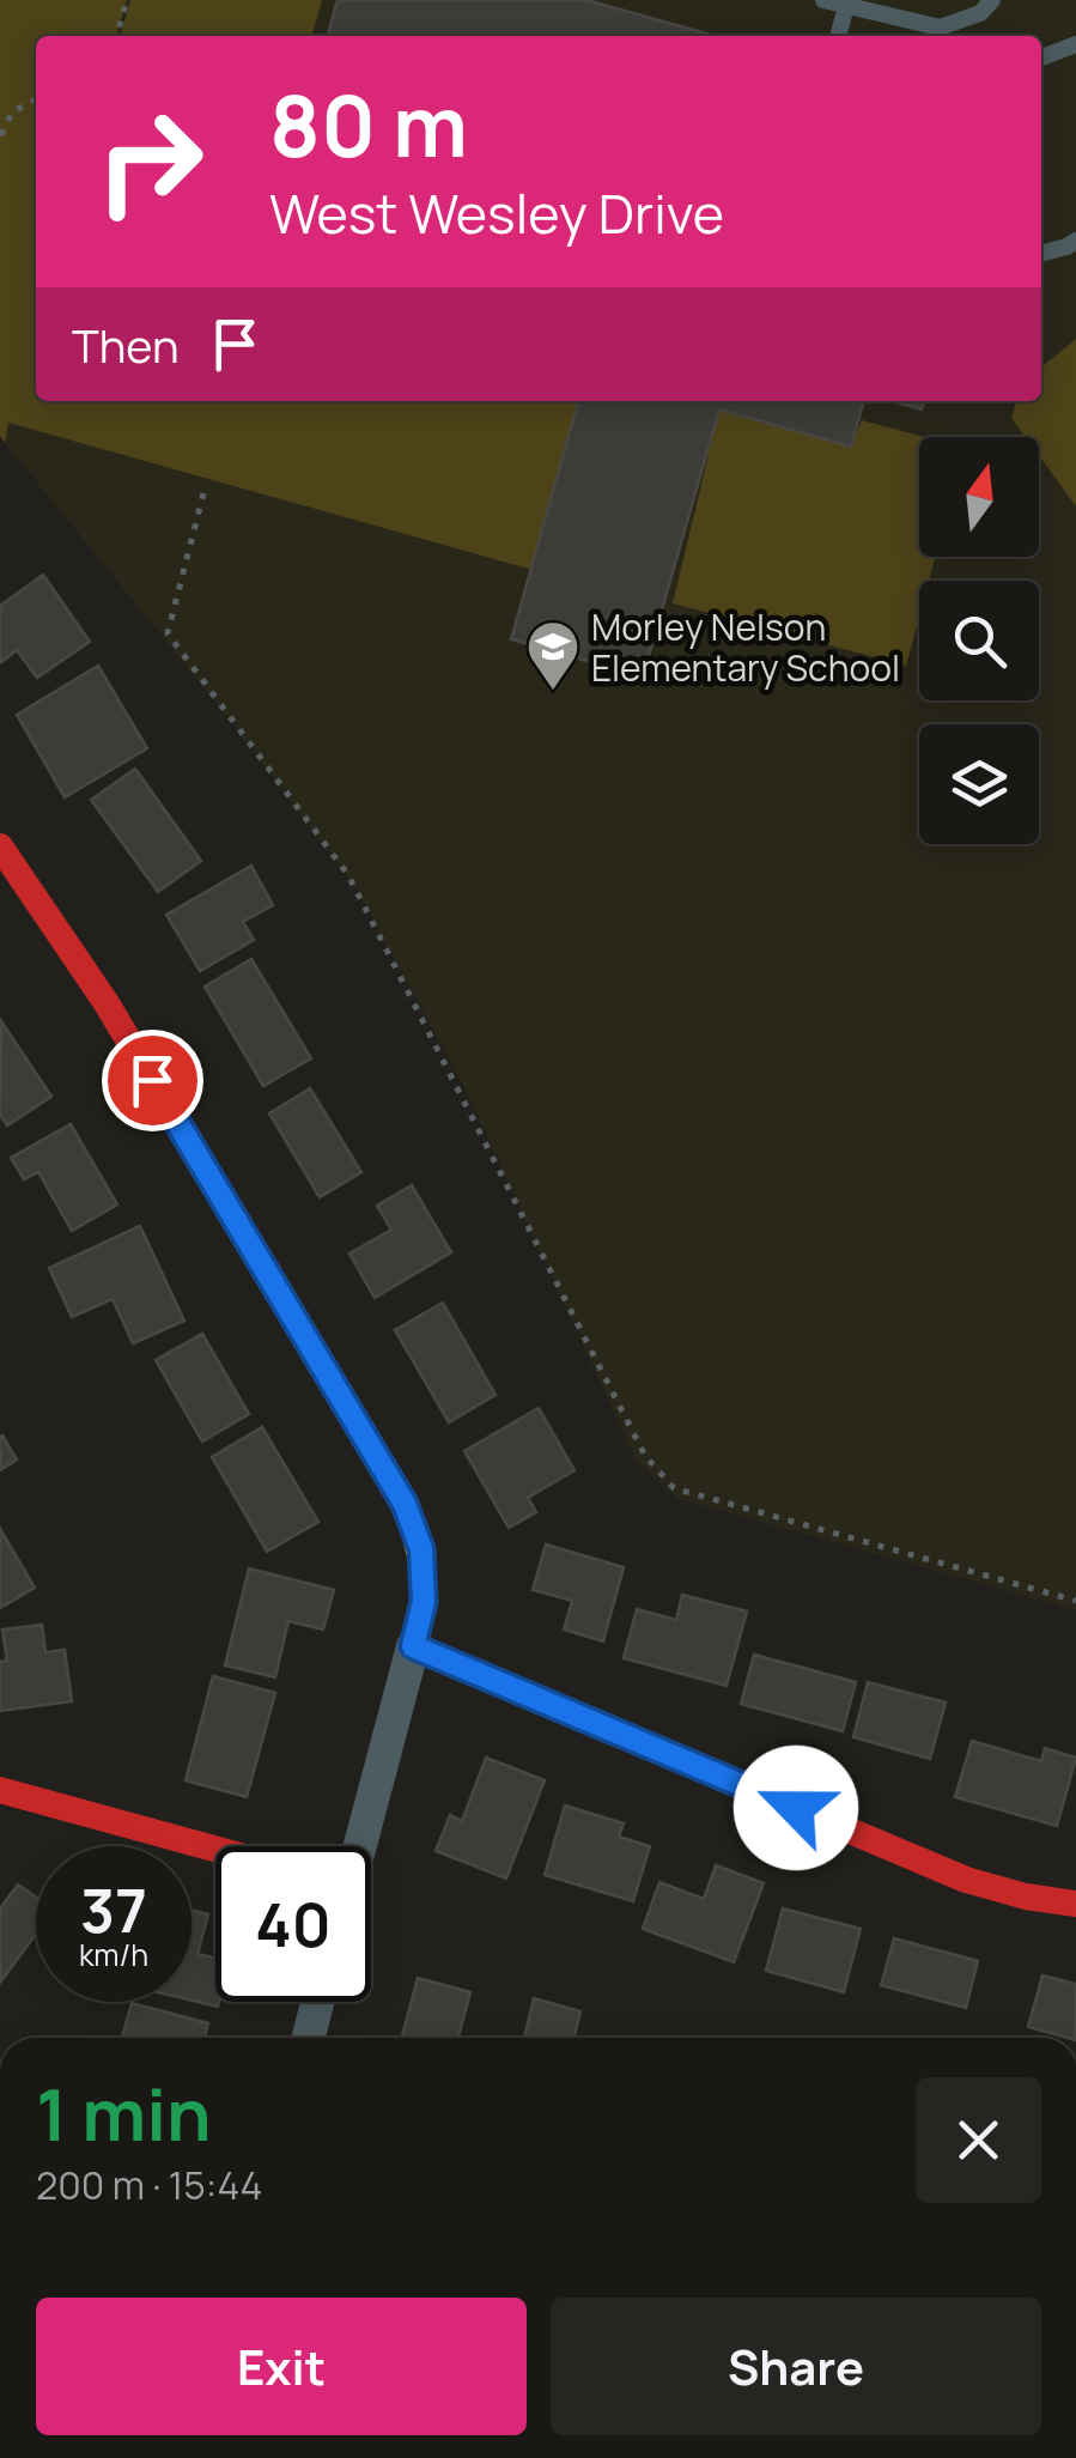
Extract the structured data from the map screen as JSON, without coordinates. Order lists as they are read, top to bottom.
{
  "places": {
    "school or university": ["Morley Nelson Elementary School"]
  },
  "north": "top",
  "page": {
    "turn": ["80 m", "West Wesley Drive"],
    "then": "Then",
    "speed": "37 km/h",
    "limit": "40",
    "heading": ["1 min", "200 m · 15:44"],
    "buttons": ["Exit", "Share"]
  }
}
